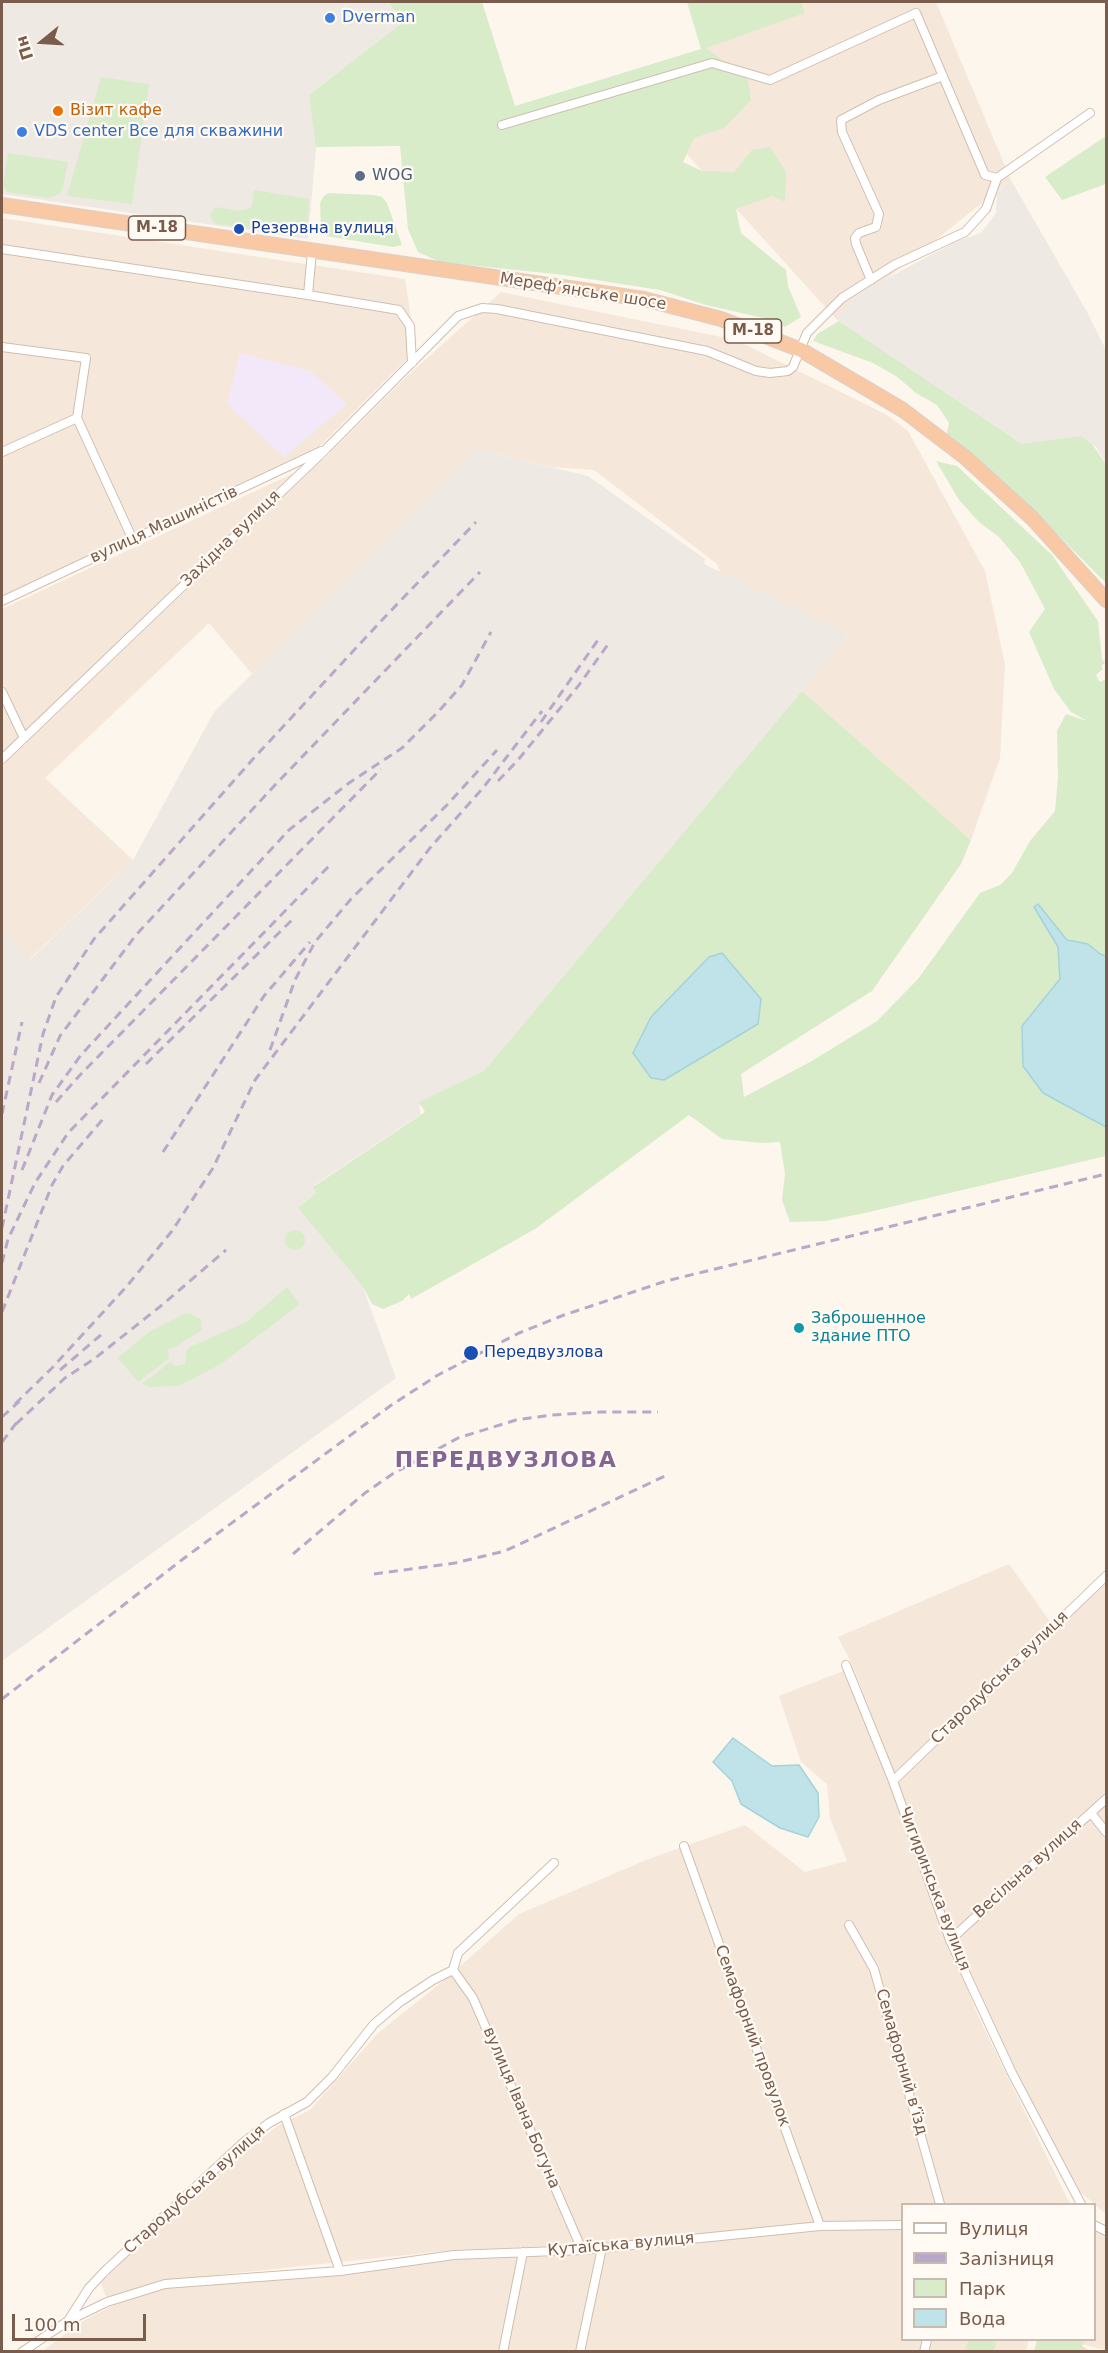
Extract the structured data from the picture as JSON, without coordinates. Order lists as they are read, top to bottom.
{
  "streets": {
    "highway": ["М-18", "Мереф’янське шосе"],
    "street": [
      "вулиця Машиністів",
      "Західна вулиця",
      "Стародубська вулиця",
      "Весільна вулиця",
      "Чигиринська вулиця",
      "Семафорний провулок",
      "Семафорний в’їзд",
      "вулиця Івана Богуна",
      "Кутаїська вулиця"
    ]
  },
  "crossings": [
    ["Мереф’янське шосе", "Західна вулиця"],
    ["вулиця Машиністів", "Західна вулиця"],
    ["Стародубська вулиця", "Чигиринська вулиця"],
    ["Стародубська вулиця", "вулиця Івана Богуна"],
    ["Стародубська вулиця", "Кутаїська вулиця"],
    ["Весільна вулиця", "Чигиринська вулиця"],
    ["Семафорний провулок", "Кутаїська вулиця"],
    ["вулиця Івана Богуна", "Кутаїська вулиця"]
  ],
  "districts": ["ПЕРЕДВУЗЛОВА"],
  "places": [
    "Dverman",
    "Візит кафе",
    "VDS center Все для скважини",
    "WOG",
    "Резервна вулиця",
    "Заброшенное здание ПТО",
    "Передвузлова"
  ],
  "legend": [
    "Вулиця",
    "Залізниця",
    "Парк",
    "Вода"
  ],
  "scale_bar": "100 m",
  "north": "left"
}
